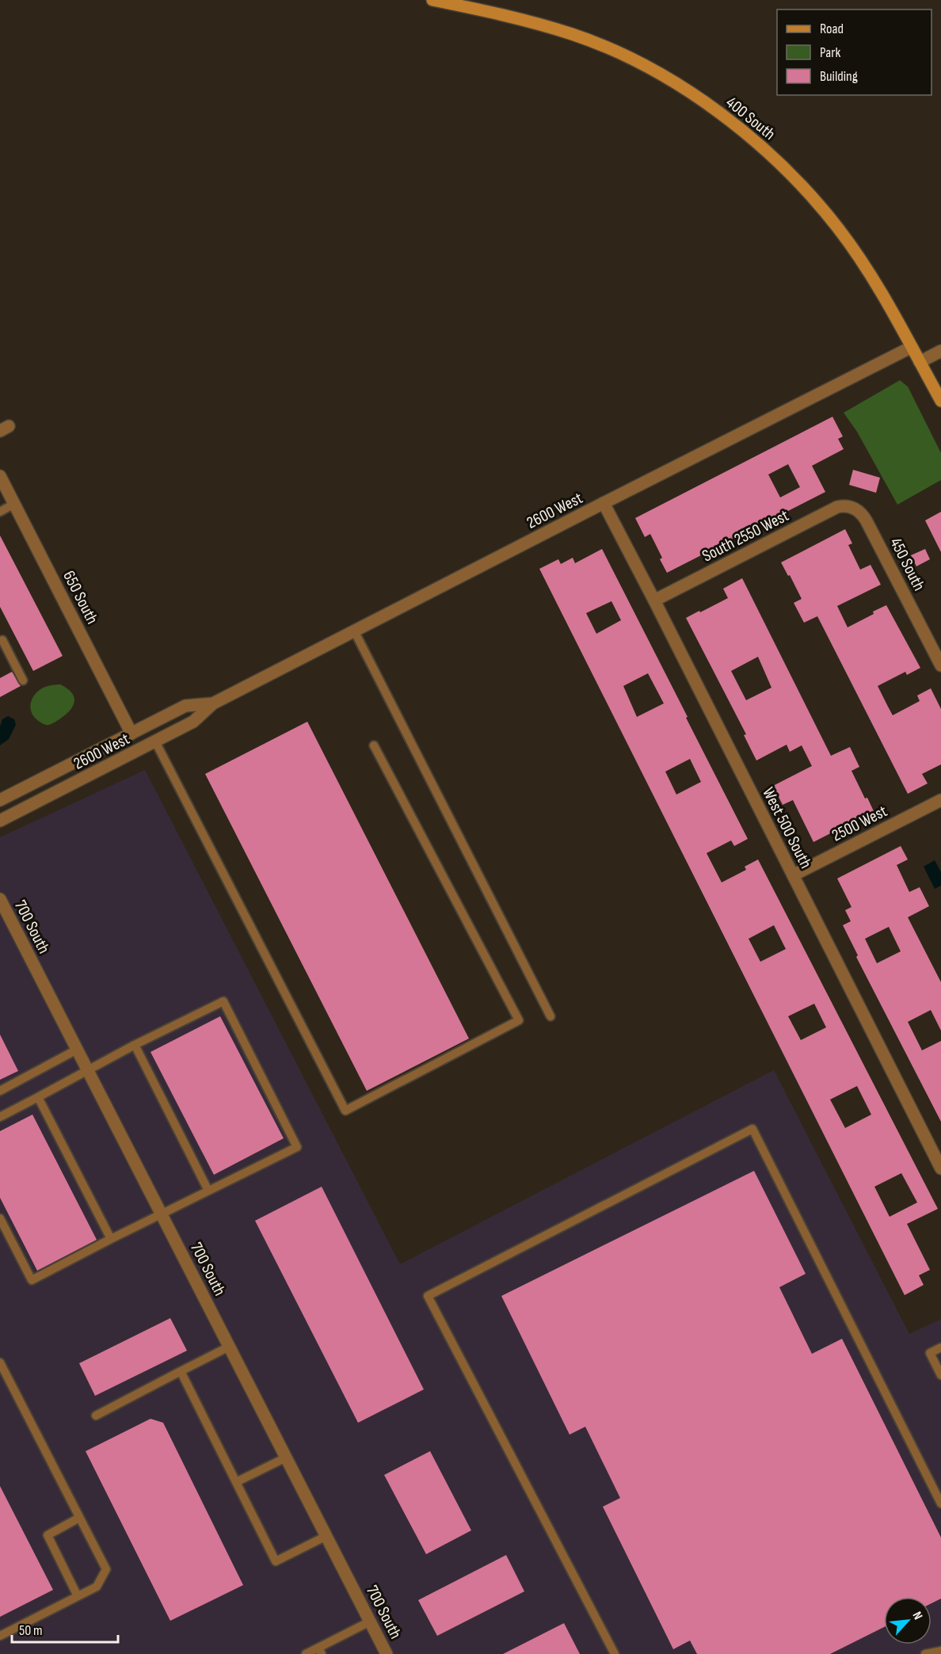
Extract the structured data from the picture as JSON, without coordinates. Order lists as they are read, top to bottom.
{
  "streets": {
    "main road": ["400 South"],
    "street": [
      "2600 West",
      "South 2550 West",
      "450 South",
      "650 South",
      "2500 West",
      "West 500 South",
      "700 South"
    ]
  },
  "crossings": [
    ["400 South", "2600 West"],
    ["2600 West", "650 South"],
    ["2600 West", "West 500 South"],
    ["South 2550 West", "450 South"],
    ["South 2550 West", "West 500 South"],
    ["2500 West", "West 500 South"]
  ],
  "legend": ["Road", "Park", "Building"],
  "scale_bar": "50 m",
  "north": "top right"
}
